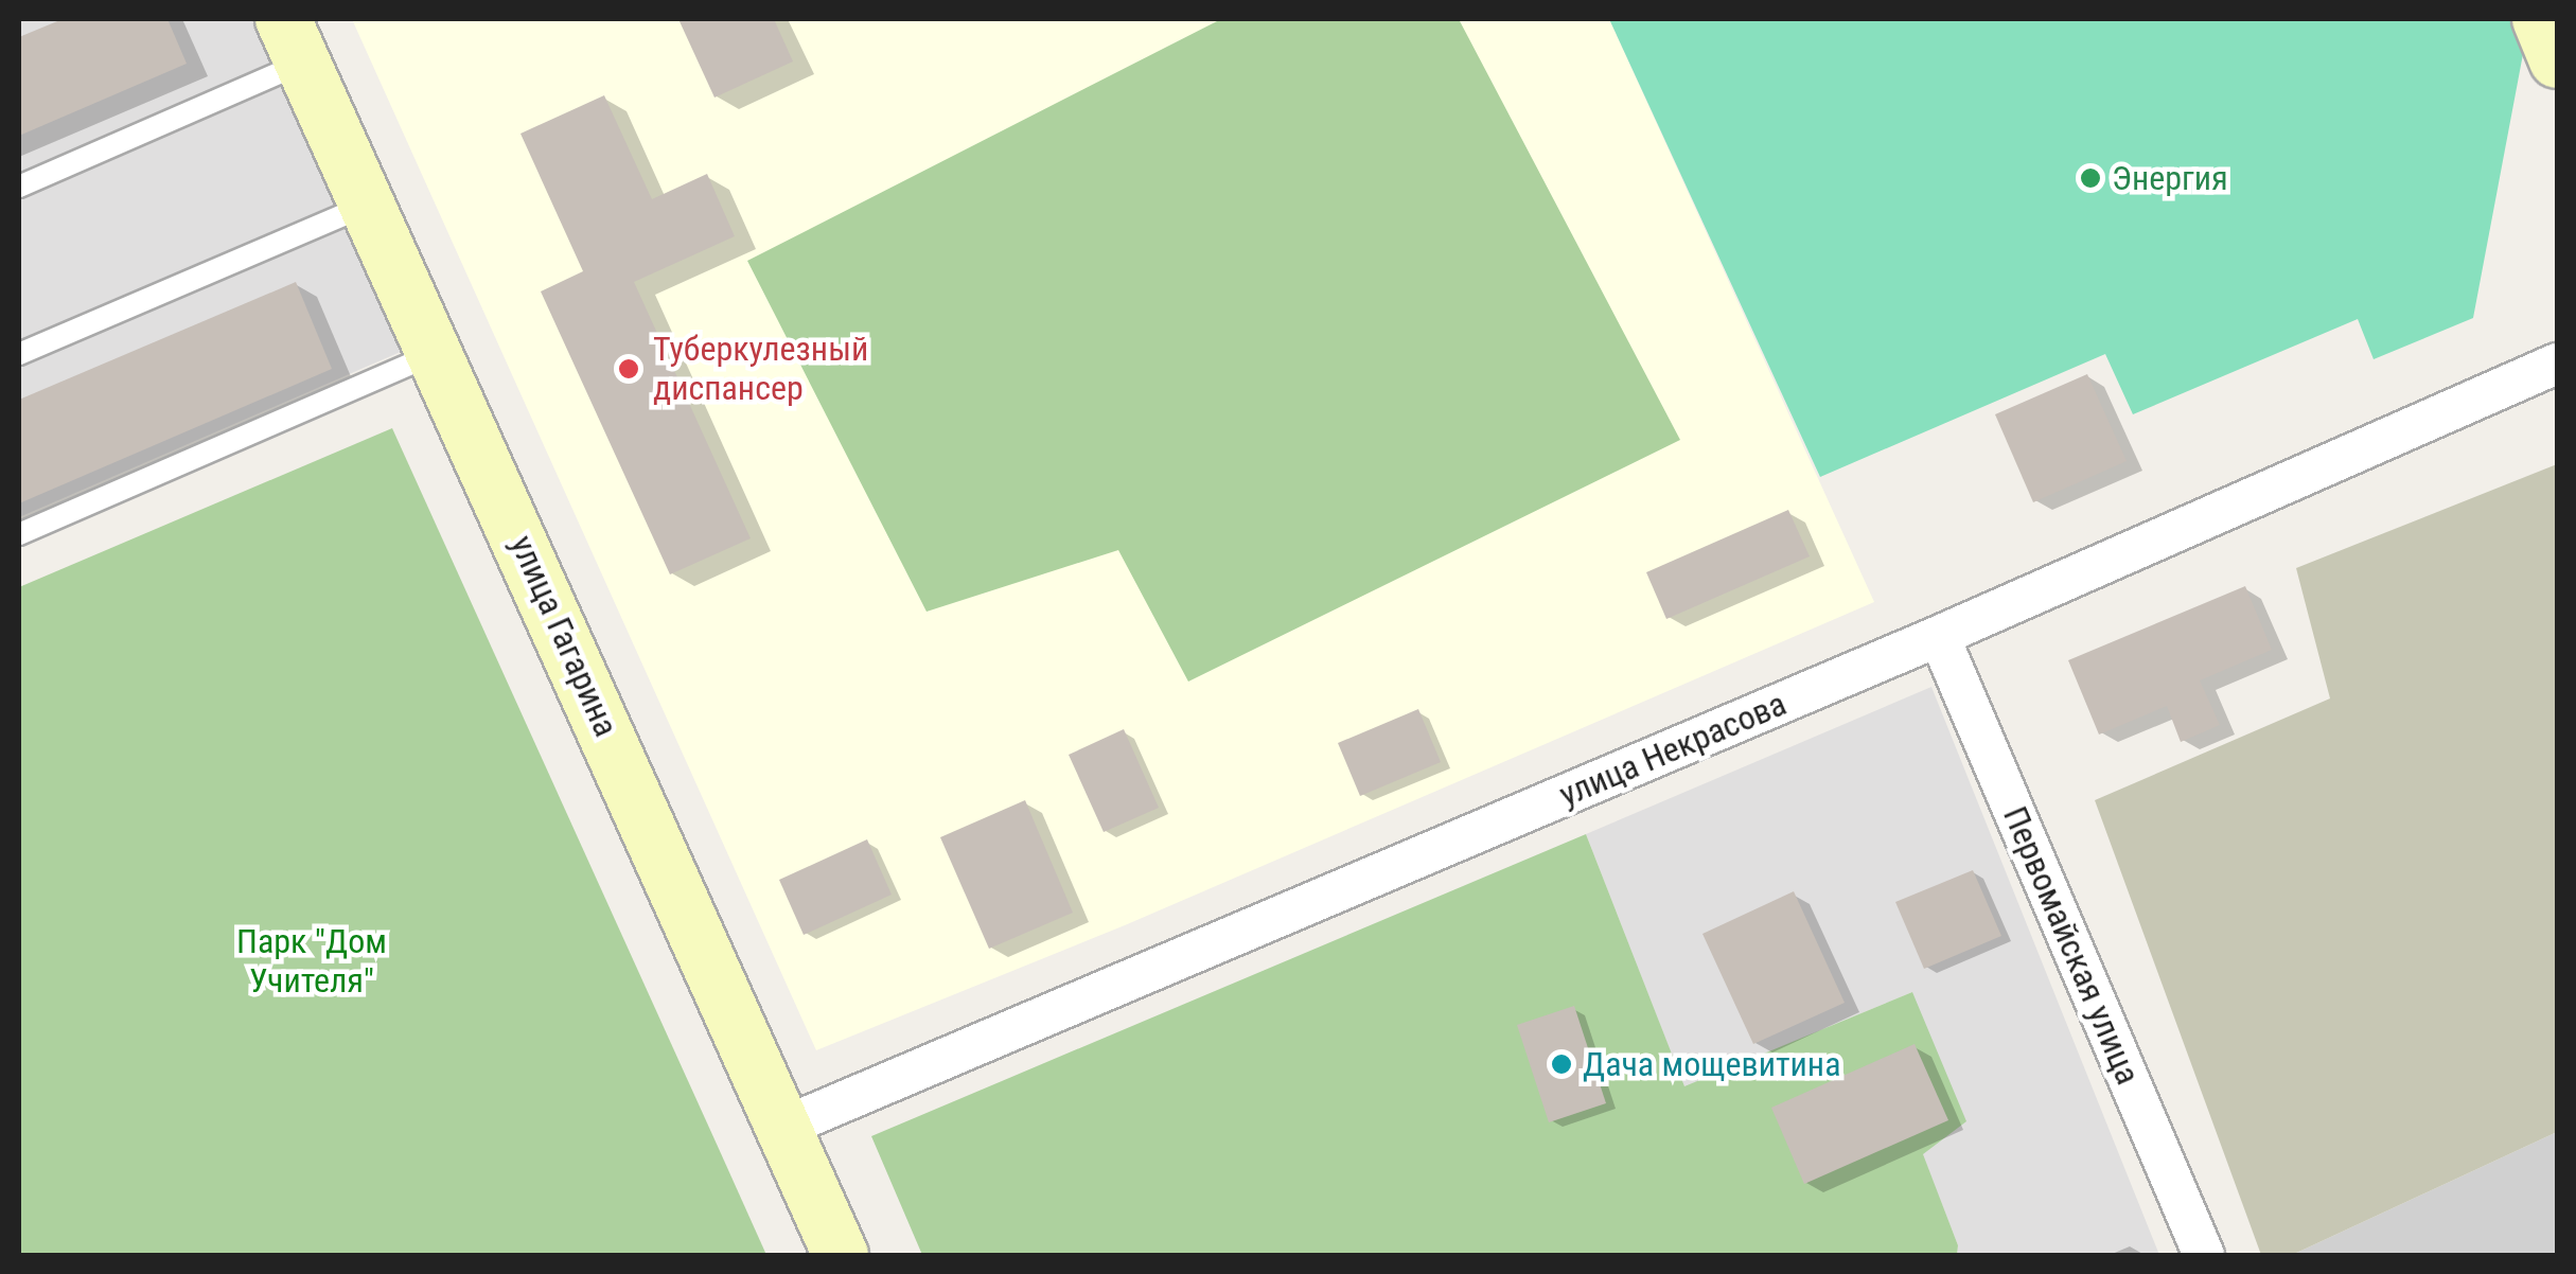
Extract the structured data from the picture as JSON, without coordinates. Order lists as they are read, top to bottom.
{
  "streets": {
    "street": ["улица Гагарина", "улица Некрасова", "Первомайская улица"]
  },
  "crossings": [
    ["улица Гагарина", "улица Некрасова"],
    ["улица Некрасова", "Первомайская улица"]
  ],
  "parks": ["Парк \"Дом Учителя\""],
  "places": ["Энергия", "Туберкулезный диспансер", "Дача мощевитина"]
}
